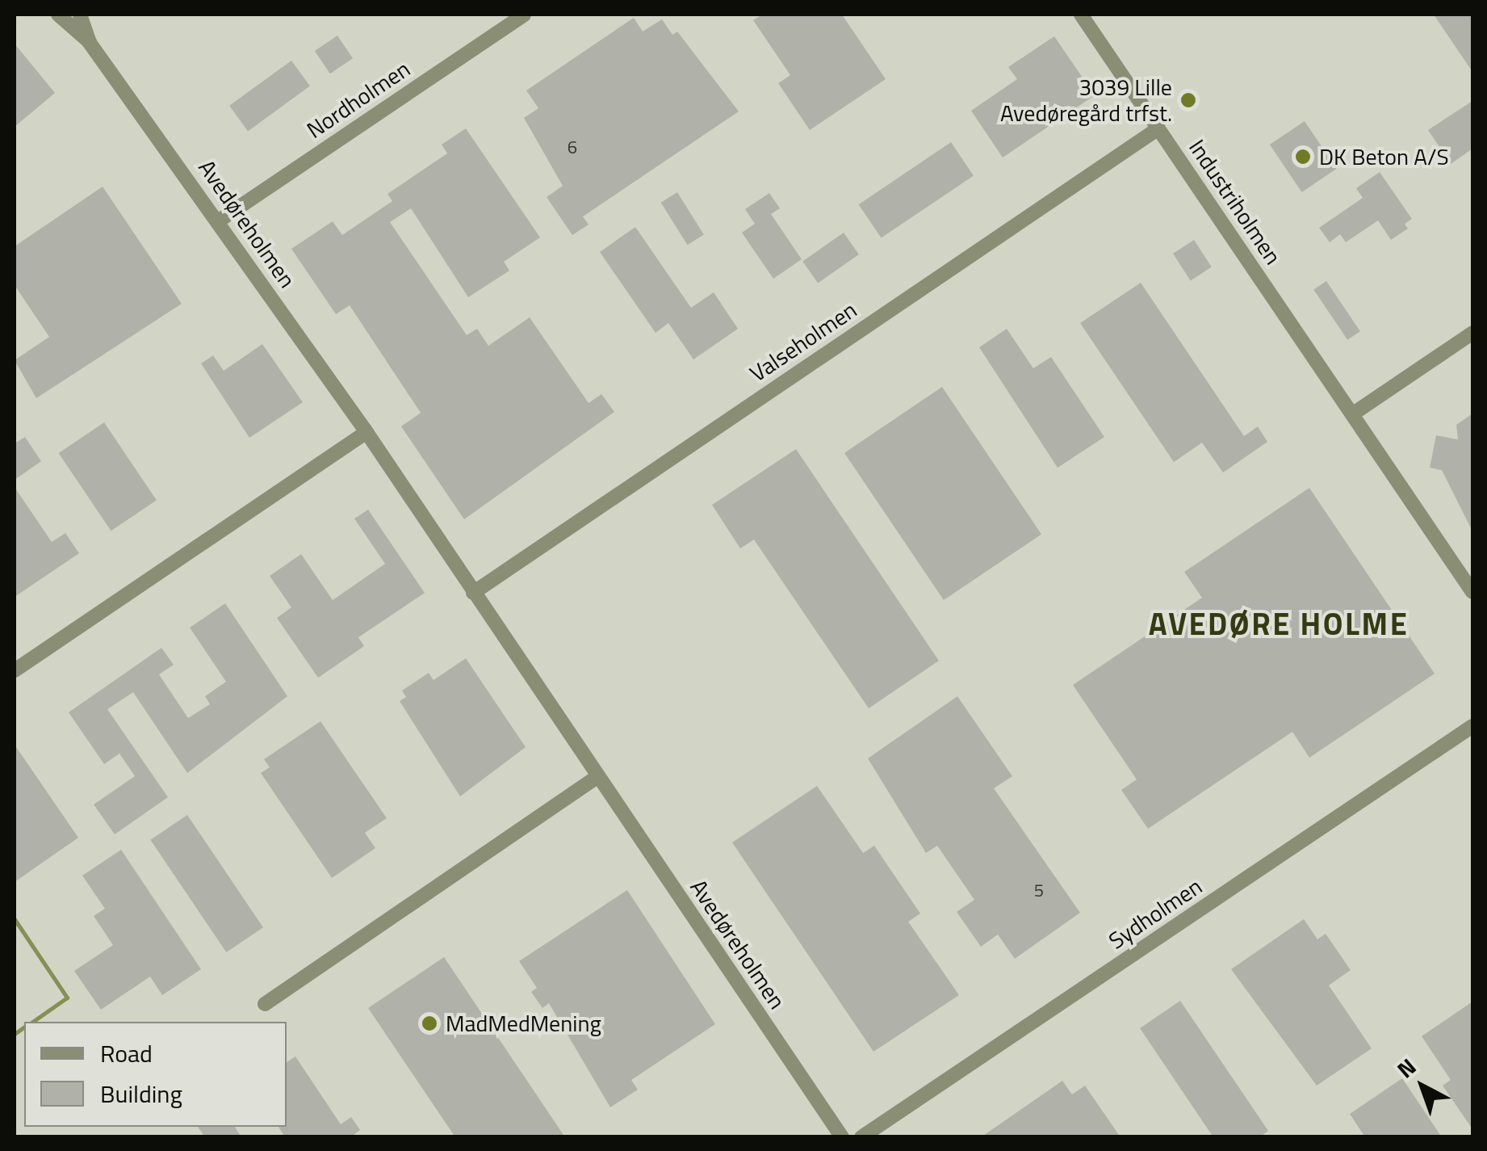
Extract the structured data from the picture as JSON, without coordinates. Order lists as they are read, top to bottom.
{
  "streets": {
    "street": [
      "Nordholmen",
      "Industriholmen",
      "Avedøreholmen",
      "Valseholmen",
      "Sydholmen"
    ]
  },
  "crossings": [
    ["Nordholmen", "Avedøreholmen"],
    ["Industriholmen", "Valseholmen"],
    ["Avedøreholmen", "Valseholmen"]
  ],
  "districts": ["AVEDØRE HOLME"],
  "places": ["3039 Lille Avedøregård trfst.", "DK Beton A/S", "MadMedMening"],
  "house_numbers": ["6", "5"],
  "legend": ["Road", "Building"],
  "north": "top left"
}
